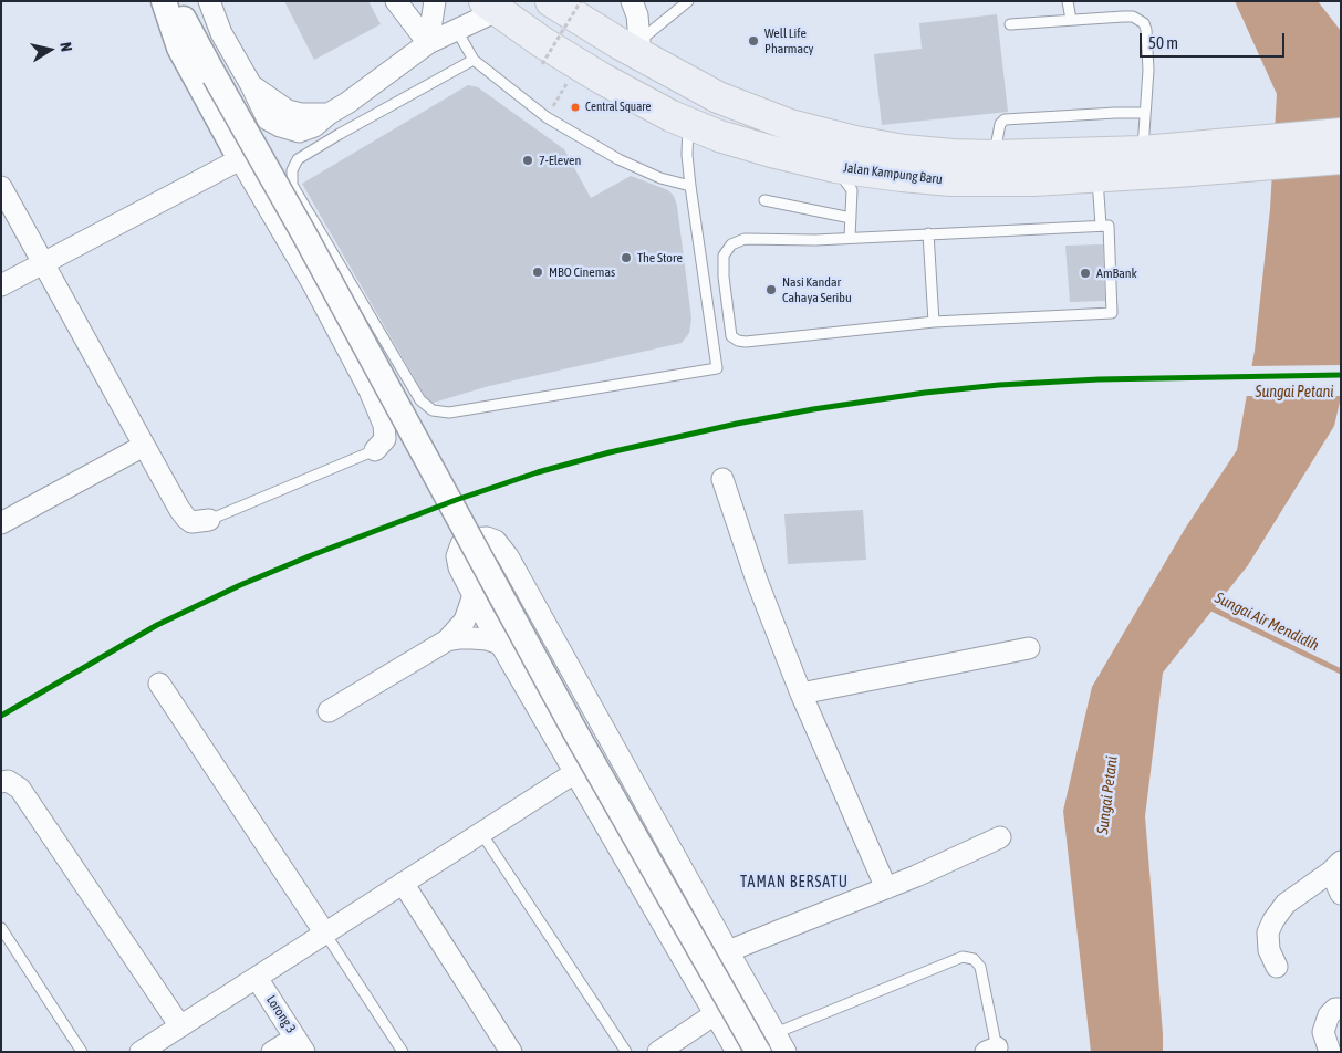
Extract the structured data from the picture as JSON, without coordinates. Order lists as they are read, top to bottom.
{
  "streets": {
    "main road": ["Jalan Kampung Baru"],
    "street": ["Lorong 3"]
  },
  "districts": ["TAMAN BERSATU"],
  "water": ["Sungai Petani", "Sungai Air Mendidih"],
  "places": [
    "Well Life Pharmacy",
    "Central Square",
    "7-Eleven",
    "The Store",
    "MBO Cinemas",
    "AmBank",
    "Nasi Kandar Cahaya Seribu"
  ],
  "scale_bar": "50 m",
  "north": "right"
}
